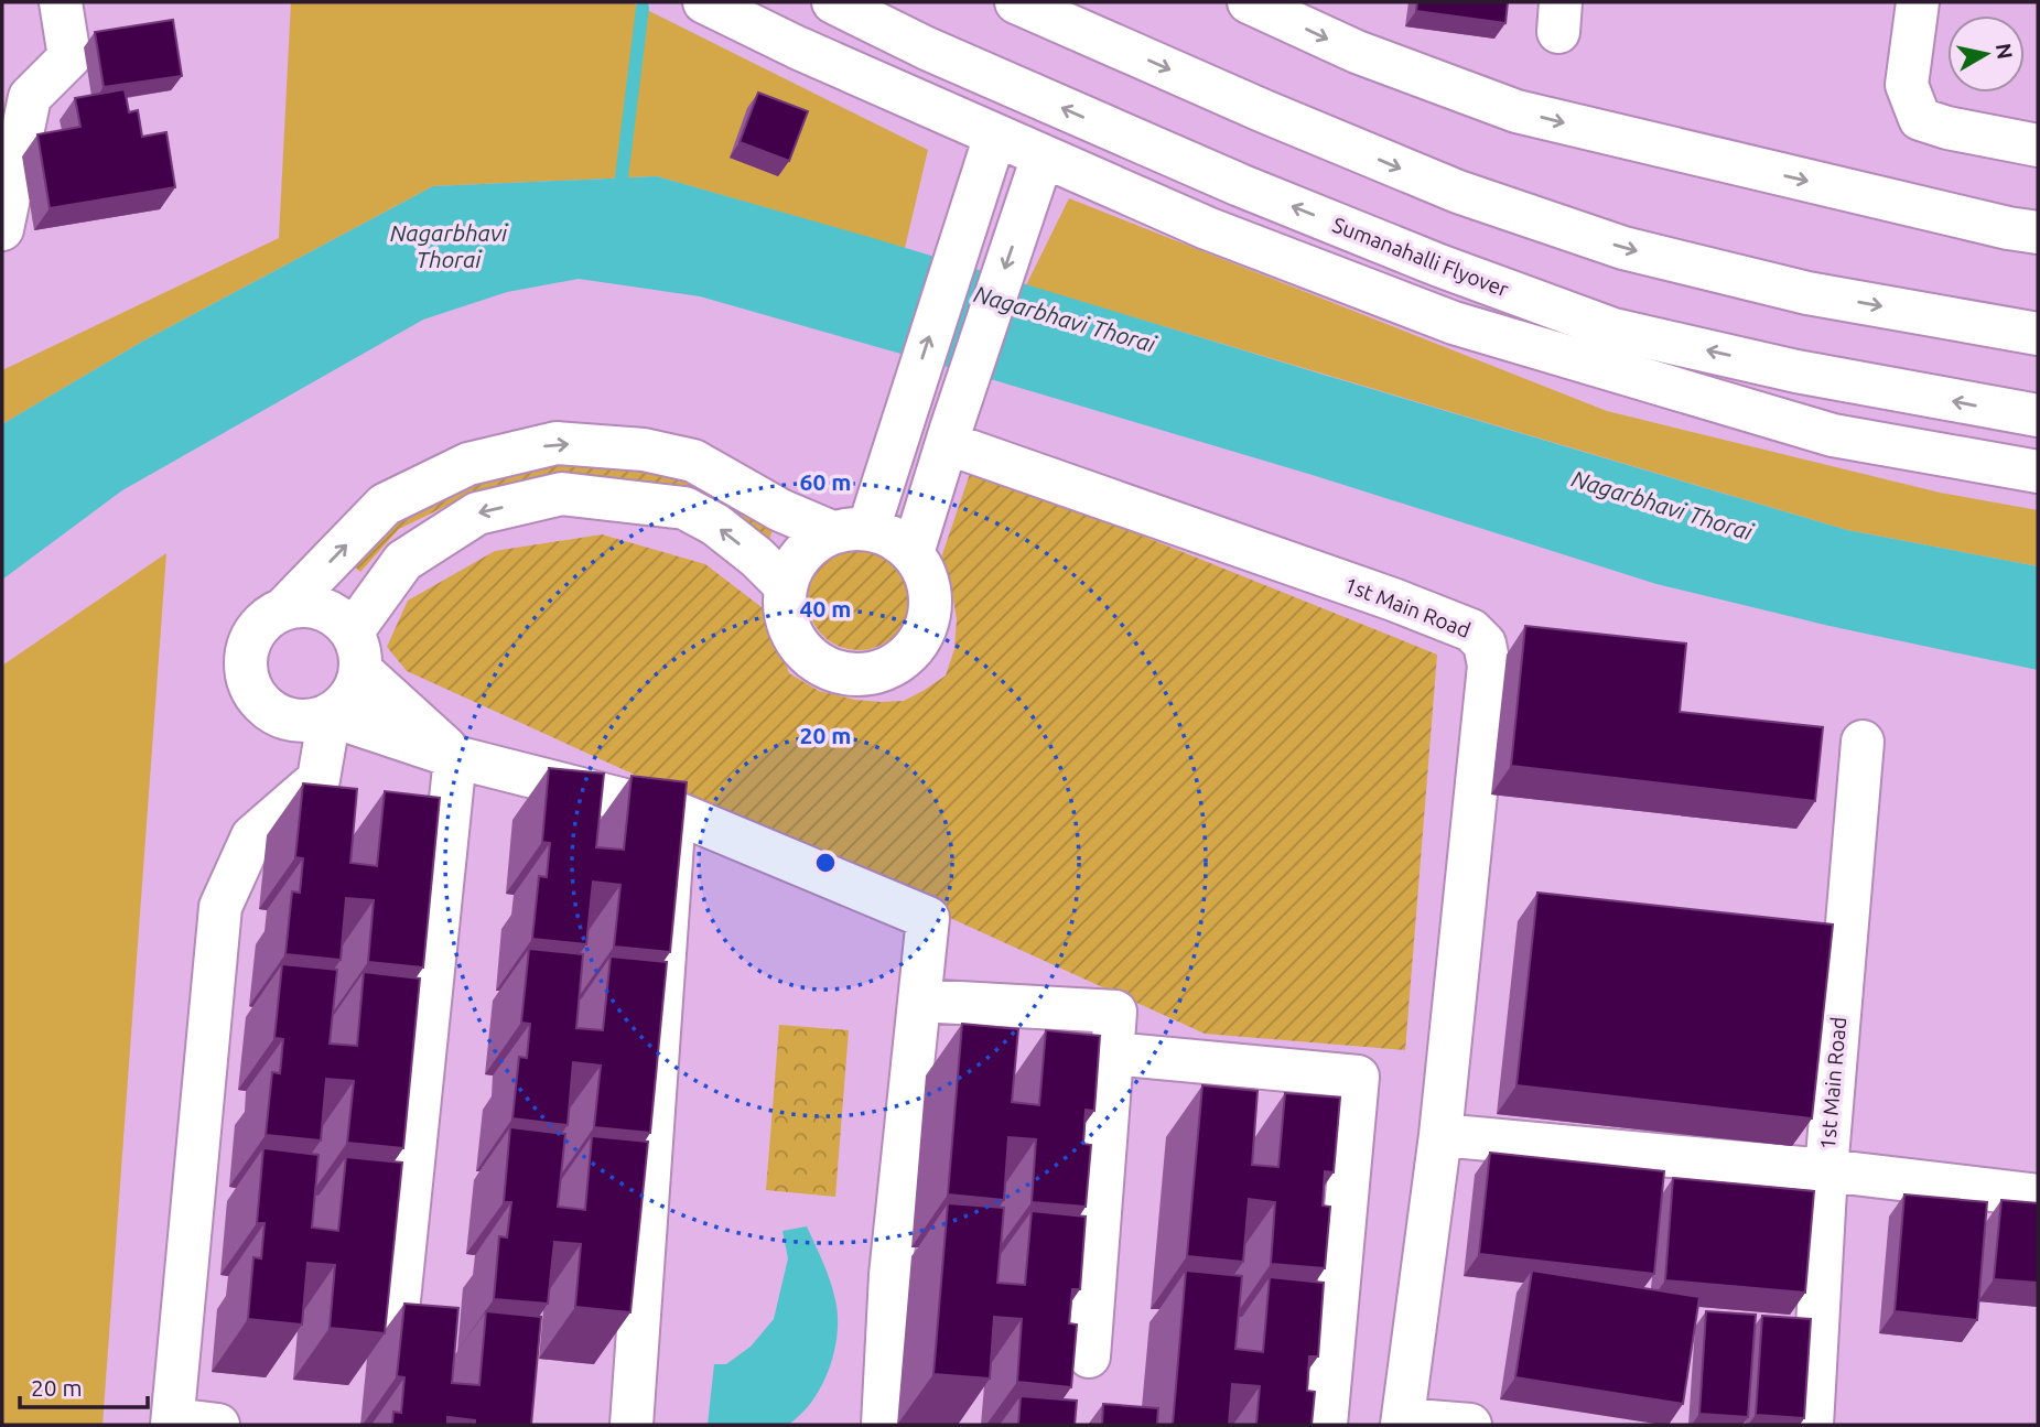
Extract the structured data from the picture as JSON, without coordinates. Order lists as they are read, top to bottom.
{
  "streets": {
    "main road": ["Sumanahalli Flyover", "1st Main Road"]
  },
  "water": ["Nagarbhavi Thorai"],
  "scale_bar": "20 m",
  "north": "right",
  "rings": ["60 m", "40 m", "20 m"]
}
